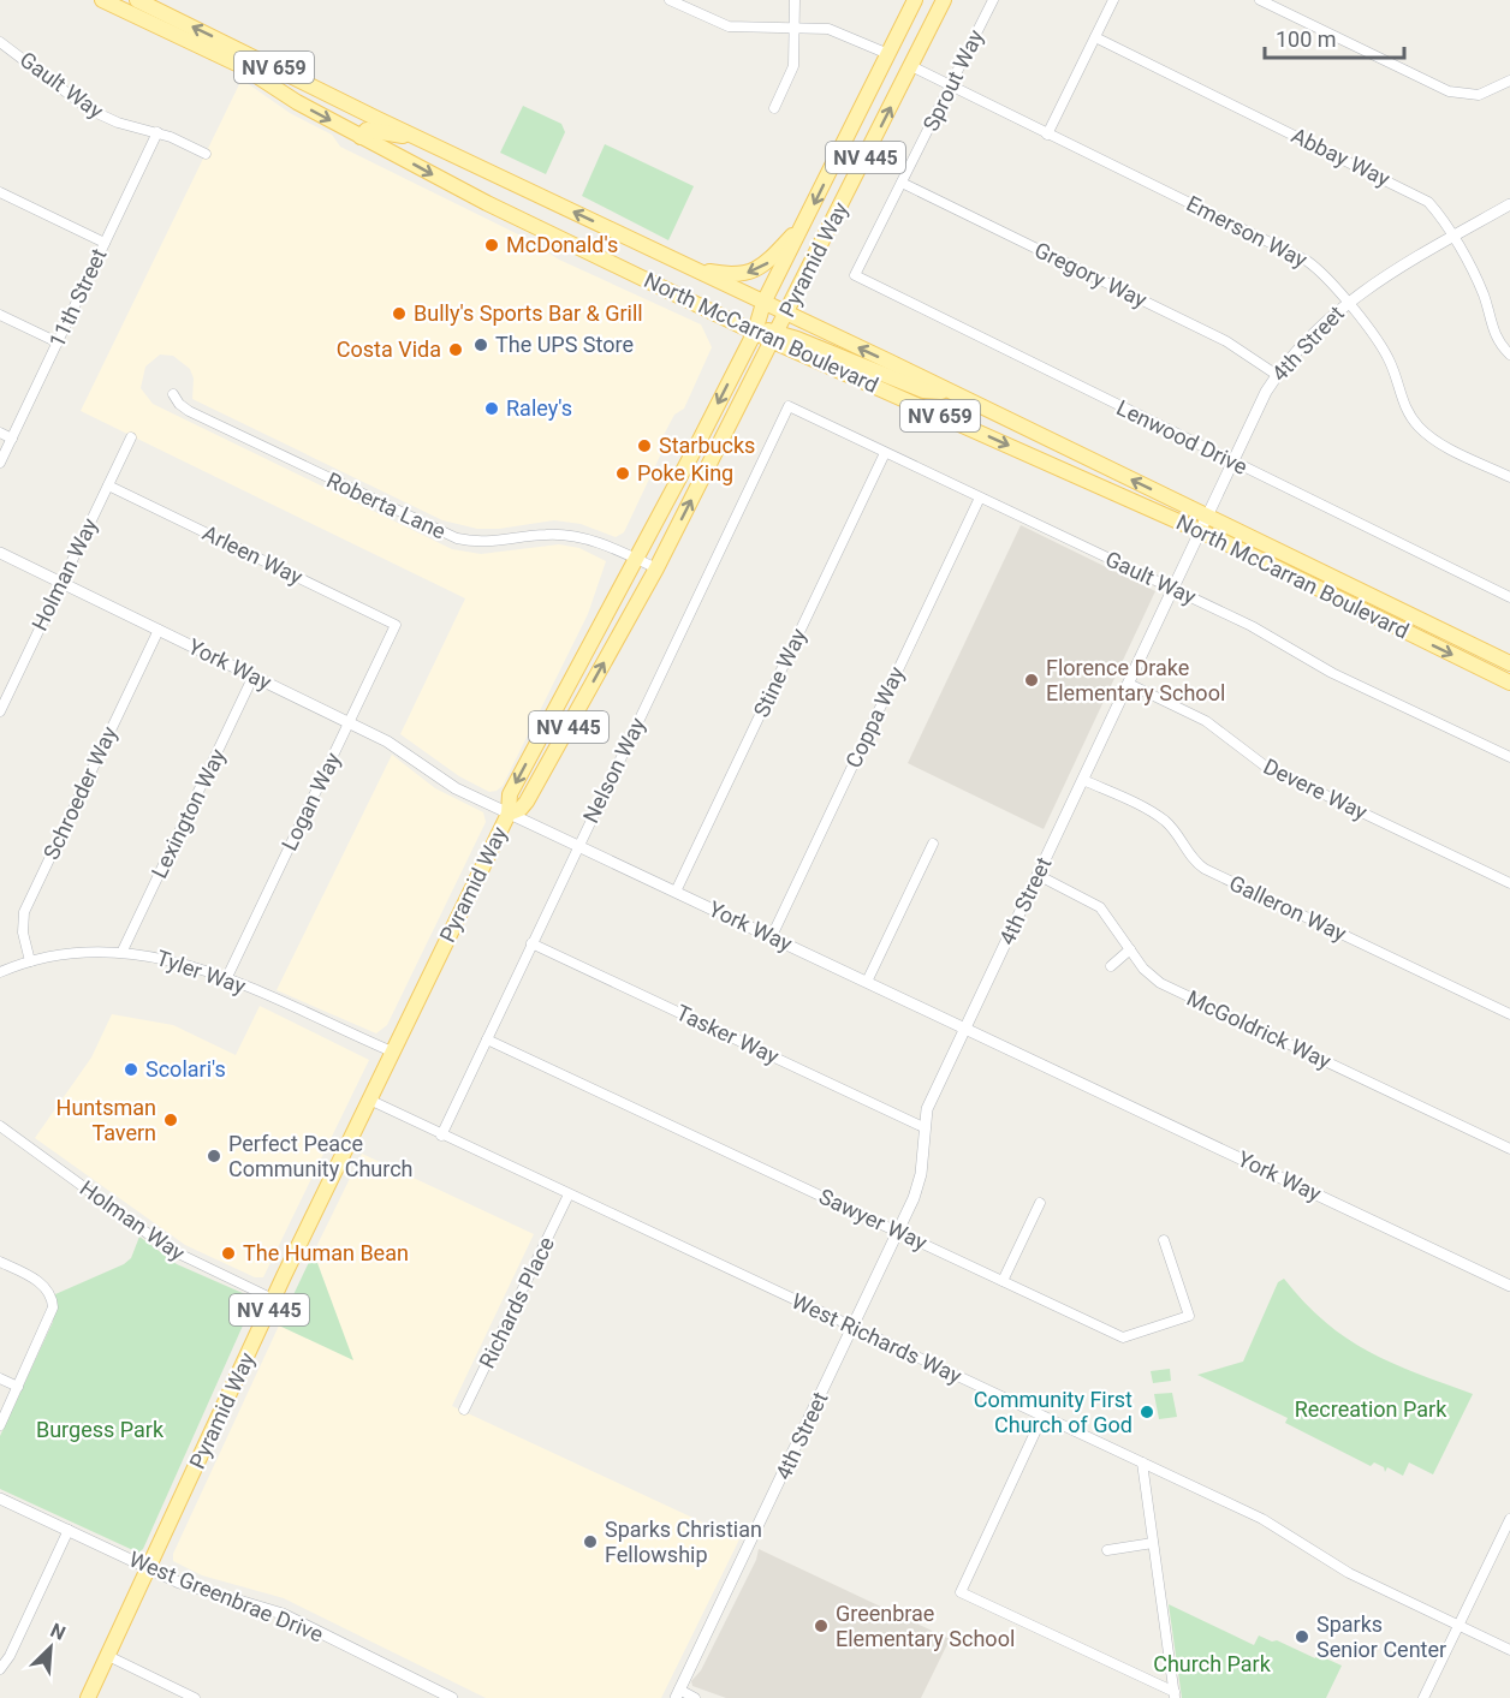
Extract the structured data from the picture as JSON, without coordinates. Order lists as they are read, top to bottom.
{
  "streets": {
    "main road": [
      "NV 659",
      "NV 445",
      "Pyramid Way",
      "North McCarran Boulevard"
    ],
    "street": [
      "Sprout Way",
      "Gault Way",
      "Abbay Way",
      "Emerson Way",
      "Gregory Way",
      "11th Street",
      "4th Street",
      "Lenwood Drive",
      "Roberta Lane",
      "Arleen Way",
      "Holman Way",
      "York Way",
      "Stine Way",
      "Coppa Way",
      "Nelson Way",
      "Devere Way",
      "Schroeder Way",
      "Logan Way",
      "Lexington Way",
      "Galleron Way",
      "Tyler Way",
      "McGoldrick Way",
      "Tasker Way",
      "Sawyer Way",
      "Richards Place",
      "West Richards Way",
      "West Greenbrae Drive"
    ]
  },
  "crossings": [
    ["Sprout Way", "Emerson Way"],
    ["Sprout Way", "Gregory Way"],
    ["Sprout Way", "Lenwood Drive"],
    ["Gault Way", "11th Street"],
    ["Gault Way", "4th Street"],
    ["Gault Way", "Stine Way"],
    ["Gault Way", "Coppa Way"],
    ["Gault Way", "Nelson Way"],
    ["Abbay Way", "4th Street"],
    ["Emerson Way", "Pyramid Way"],
    ["Emerson Way", "4th Street"],
    ["Pyramid Way", "North McCarran Boulevard"],
    ["Pyramid Way", "Roberta Lane"],
    ["Pyramid Way", "Holman Way"],
    ["Pyramid Way", "York Way"],
    ["Pyramid Way", "Tyler Way"],
    ["Pyramid Way", "West Richards Way"],
    ["Pyramid Way", "West Greenbrae Drive"],
    ["Gregory Way", "4th Street"],
    ["North McCarran Boulevard", "4th Street"],
    ["4th Street", "Lenwood Drive"],
    ["4th Street", "York Way"],
    ["4th Street", "Devere Way"],
    ["4th Street", "Galleron Way"],
    ["4th Street", "McGoldrick Way"],
    ["4th Street", "Tasker Way"],
    ["4th Street", "Sawyer Way"],
    ["4th Street", "West Richards Way"],
    ["Arleen Way", "Holman Way"],
    ["Arleen Way", "Logan Way"],
    ["Holman Way", "York Way"],
    ["York Way", "Stine Way"],
    ["York Way", "Coppa Way"],
    ["York Way", "Nelson Way"],
    ["York Way", "Schroeder Way"],
    ["York Way", "Logan Way"],
    ["York Way", "Lexington Way"],
    ["Nelson Way", "Tasker Way"],
    ["Nelson Way", "Sawyer Way"],
    ["Nelson Way", "West Richards Way"],
    ["Schroeder Way", "Tyler Way"],
    ["Logan Way", "Tyler Way"],
    ["Lexington Way", "Tyler Way"],
    ["Richards Place", "West Richards Way"]
  ],
  "parks": ["Recreation Park", "Burgess Park", "Church Park"],
  "places": [
    "McDonald's",
    "Bully's Sports Bar & Grill",
    "The UPS Store",
    "Costa Vida",
    "Raley's",
    "Starbucks",
    "Poke King",
    "Florence Drake Elementary School",
    "Scolari's",
    "Huntsman Tavern",
    "Perfect Peace Community Church",
    "The Human Bean",
    "Community First Church of God",
    "Sparks Christian Fellowship",
    "Greenbrae Elementary School",
    "Sparks Senior Center"
  ],
  "scale_bar": "100 m",
  "north": "top right"
}
